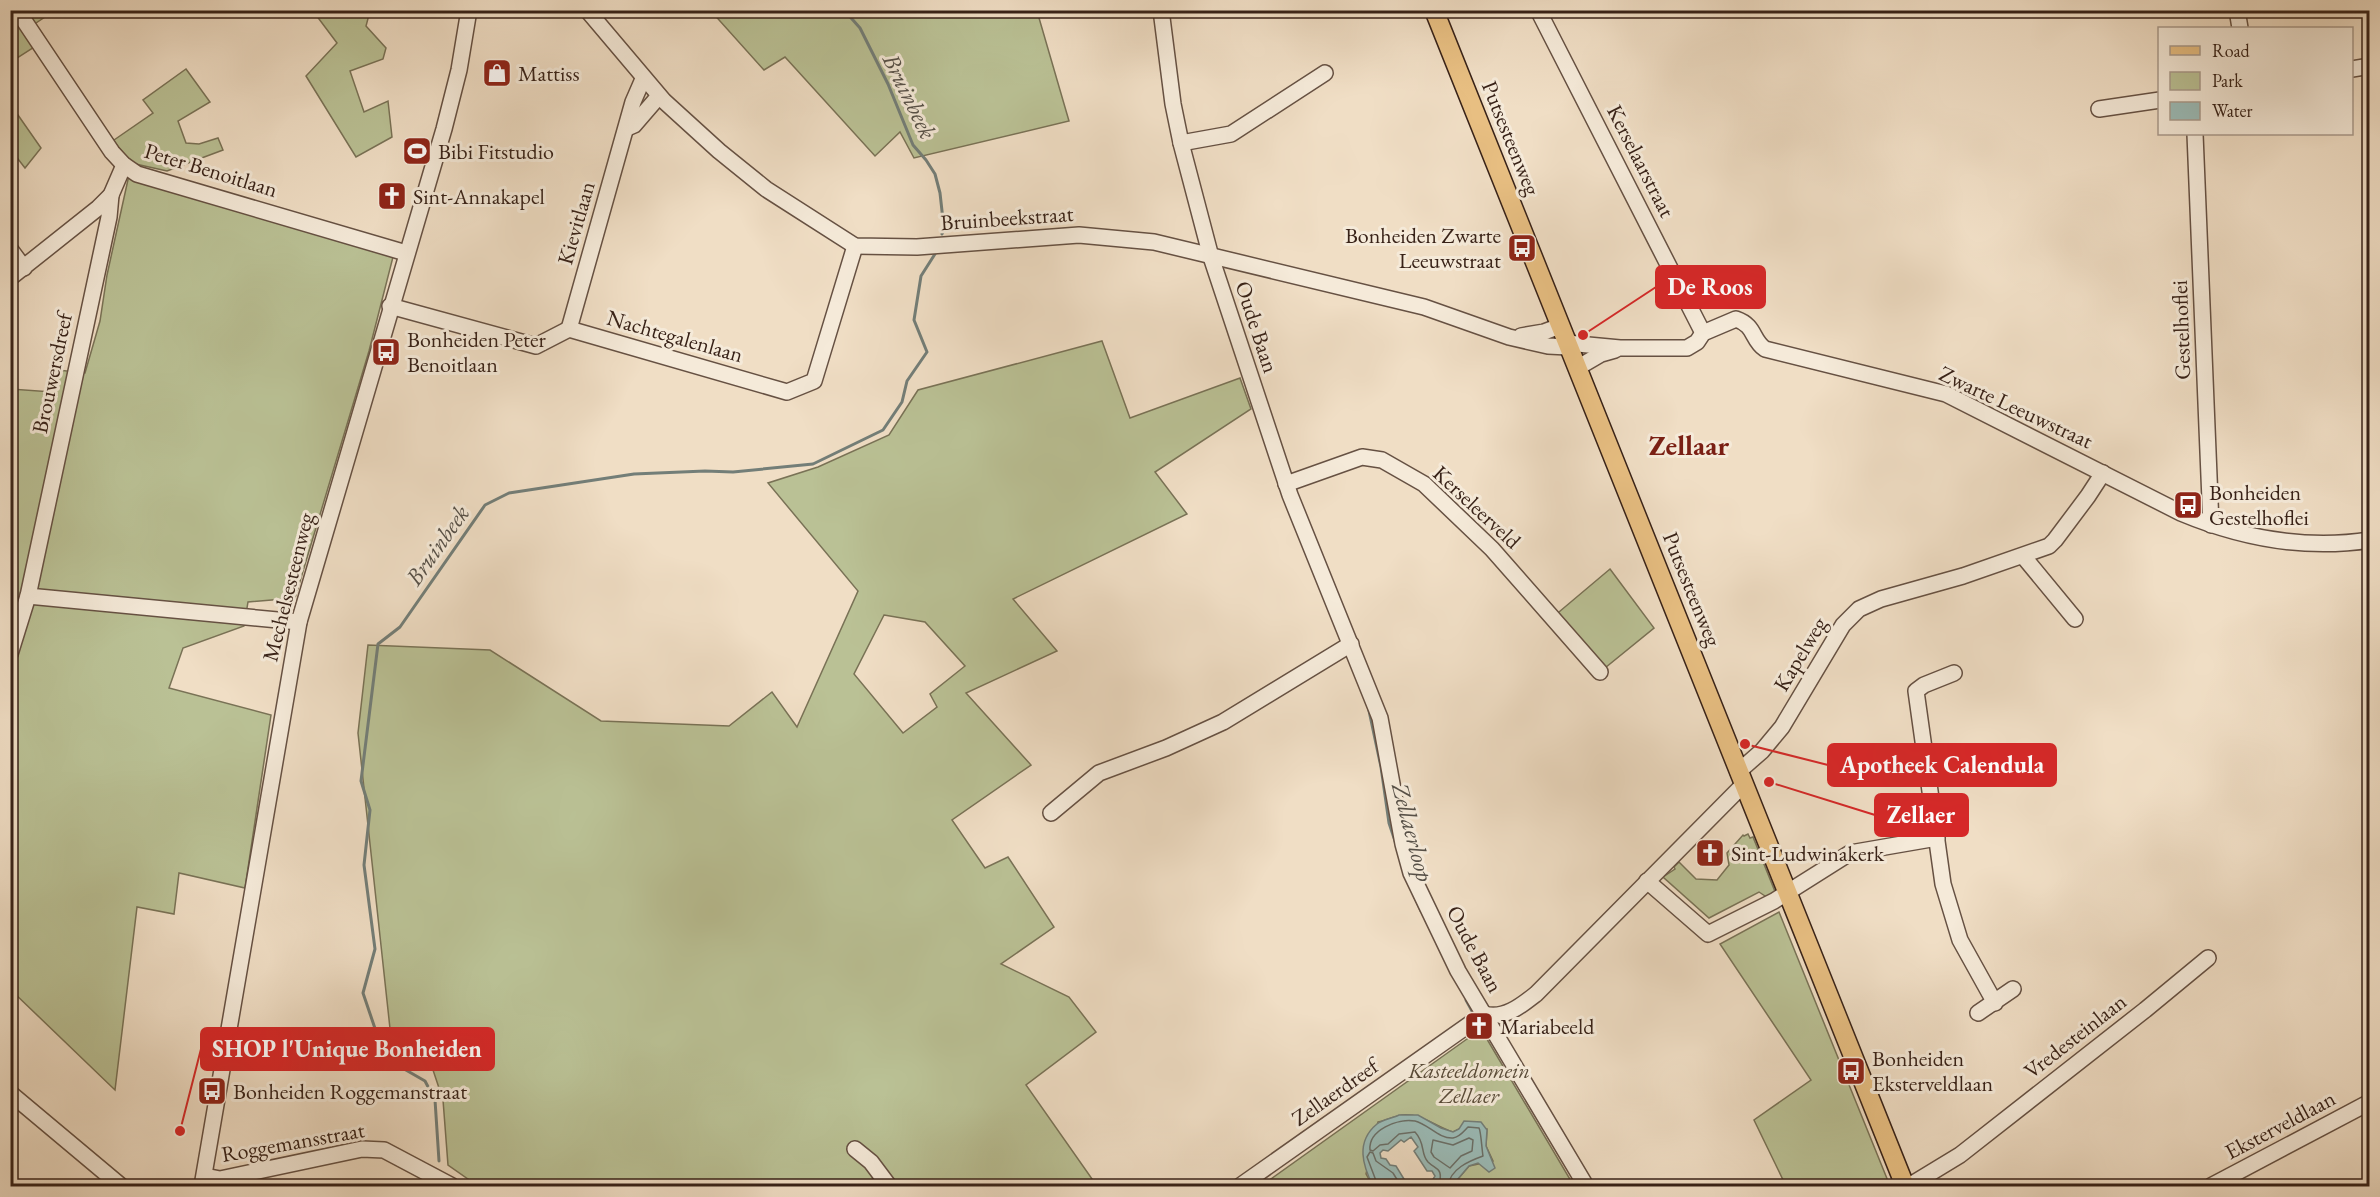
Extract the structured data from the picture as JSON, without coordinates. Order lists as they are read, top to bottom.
{
  "streets": {
    "main road": ["Putsesteenweg"],
    "street": [
      "Kerselaarstraat",
      "Peter Benoitlaan",
      "Bruinbeekstraat",
      "Kievitlaan",
      "Oude Baan",
      "Gestelhoflei",
      "Nachtegalenlaan",
      "Brouwersdreef",
      "Zwarte Leeuwstraat",
      "Kerseleerveld",
      "Mechelsesteenweg",
      "Kapelweg",
      "Vredesteinlaan",
      "Zellaerdreef",
      "Eksterveldlaan",
      "Roggemansstraat"
    ]
  },
  "crossings": [
    ["Putsesteenweg", "Bruinbeekstraat"],
    ["Putsesteenweg", "Zwarte Leeuwstraat"],
    ["Putsesteenweg", "Kapelweg"],
    ["Putsesteenweg", "Vredesteinlaan"],
    ["Putsesteenweg", "Zellaerdreef"],
    ["Kerselaarstraat", "Zwarte Leeuwstraat"],
    ["Peter Benoitlaan", "Brouwersdreef"],
    ["Peter Benoitlaan", "Mechelsesteenweg"],
    ["Bruinbeekstraat", "Oude Baan"],
    ["Bruinbeekstraat", "Nachtegalenlaan"],
    ["Bruinbeekstraat", "Zwarte Leeuwstraat"],
    ["Kievitlaan", "Nachtegalenlaan"],
    ["Oude Baan", "Kerseleerveld"],
    ["Oude Baan", "Zellaerdreef"],
    ["Gestelhoflei", "Zwarte Leeuwstraat"],
    ["Zwarte Leeuwstraat", "Kapelweg"],
    ["Mechelsesteenweg", "Roggemansstraat"],
    ["Kapelweg", "Zellaerdreef"]
  ],
  "districts": ["Zellaar"],
  "water": ["Bruinbeek", "Zellaerloop"],
  "parks": ["Kasteeldomein Zellaer"],
  "places": {
    "shop": ["Mattiss"],
    "sports": ["Bibi Fitstudio"],
    "church": ["Sint-Annakapel", "Sint-Ludwinakerk", "Mariabeeld"],
    "bus stop": [
      "Bonheiden Zwarte Leeuwstraat",
      "Bonheiden Peter Benoitlaan",
      "Bonheiden Gestelhoflei",
      "Bonheiden Eksterveldlaan",
      "Bonheiden Roggemanstraat"
    ],
    "other": [
      "De Roos",
      "Apotheek Calendula",
      "Zellaer",
      "SHOP l'Unique Bonheiden"
    ]
  },
  "legend": ["Road", "Park", "Water"]
}
